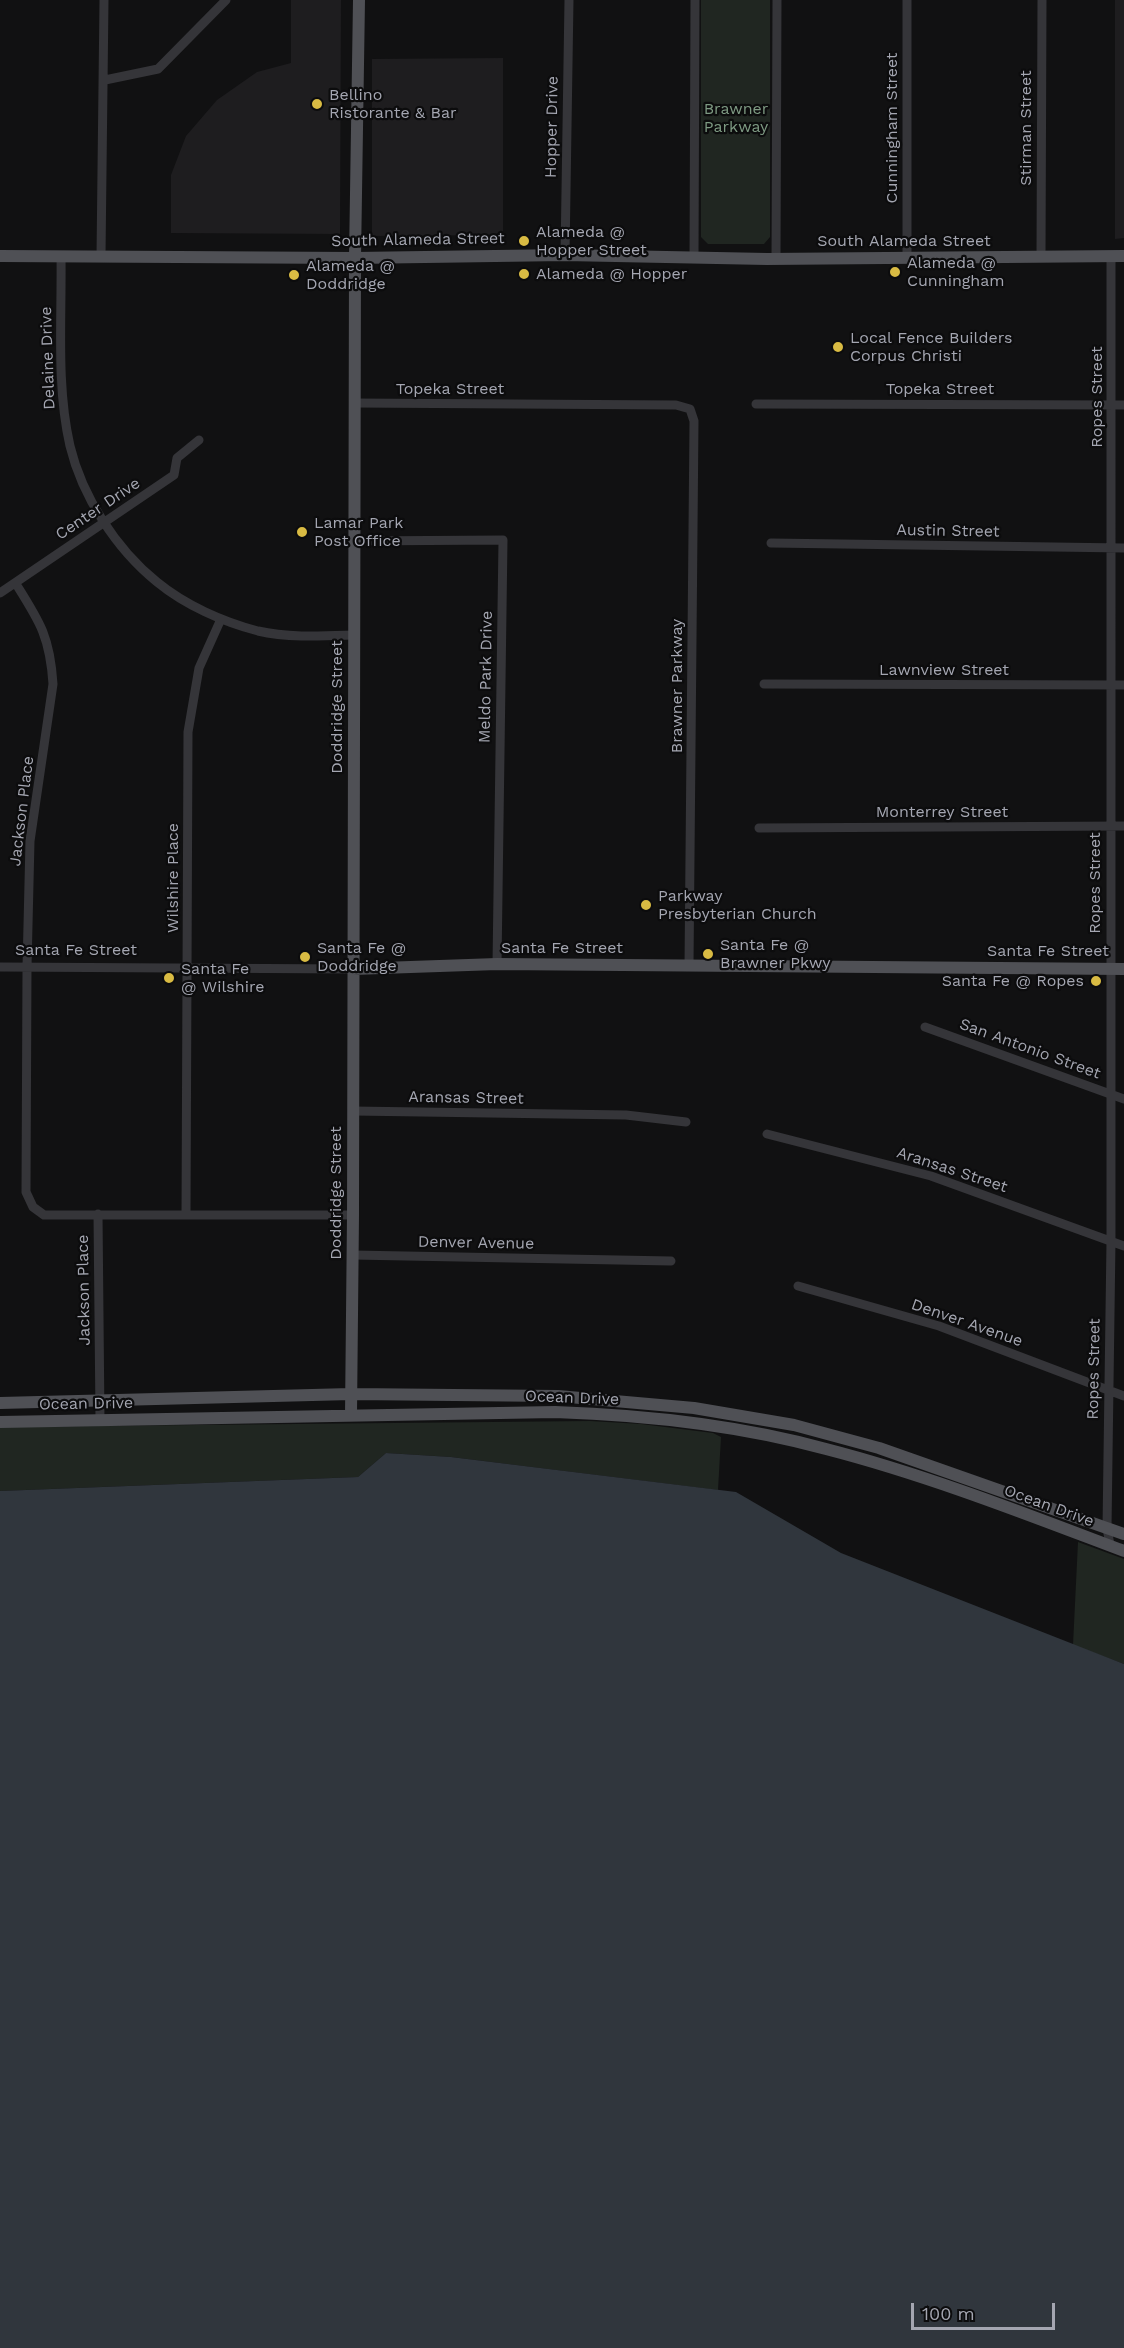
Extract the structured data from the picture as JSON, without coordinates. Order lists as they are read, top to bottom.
{
  "streets": {
    "main road": [
      "South Alameda Street",
      "Doddridge Street",
      "Santa Fe Street",
      "Ocean Drive"
    ],
    "street": [
      "Hopper Drive",
      "Cunningham Street",
      "Stirman Street",
      "Delaine Drive",
      "Topeka Street",
      "Ropes Street",
      "Center Drive",
      "Austin Street",
      "Lawnview Street",
      "Meldo Park Drive",
      "Brawner Parkway",
      "Jackson Place",
      "Monterrey Street",
      "Wilshire Place",
      "San Antonio Street",
      "Aransas Street",
      "Denver Avenue"
    ]
  },
  "crossings": [
    ["Hopper Drive", "South Alameda Street"],
    ["Cunningham Street", "South Alameda Street"],
    ["Stirman Street", "South Alameda Street"],
    ["South Alameda Street", "Delaine Drive"],
    ["South Alameda Street", "Ropes Street"],
    ["South Alameda Street", "Doddridge Street"],
    ["Delaine Drive", "Center Drive"],
    ["Delaine Drive", "Doddridge Street"],
    ["Delaine Drive", "Wilshire Place"],
    ["Topeka Street", "Ropes Street"],
    ["Topeka Street", "Brawner Parkway"],
    ["Topeka Street", "Doddridge Street"],
    ["Ropes Street", "Austin Street"],
    ["Ropes Street", "Lawnview Street"],
    ["Ropes Street", "Monterrey Street"],
    ["Ropes Street", "Santa Fe Street"],
    ["Ropes Street", "San Antonio Street"],
    ["Ropes Street", "Aransas Street"],
    ["Ropes Street", "Denver Avenue"],
    ["Ropes Street", "Ocean Drive"],
    ["Center Drive", "Jackson Place"],
    ["Meldo Park Drive", "Doddridge Street"],
    ["Meldo Park Drive", "Santa Fe Street"],
    ["Brawner Parkway", "Santa Fe Street"],
    ["Doddridge Street", "Santa Fe Street"],
    ["Doddridge Street", "Aransas Street"],
    ["Doddridge Street", "Denver Avenue"],
    ["Doddridge Street", "Ocean Drive"],
    ["Jackson Place", "Santa Fe Street"],
    ["Jackson Place", "Ocean Drive"],
    ["Wilshire Place", "Santa Fe Street"]
  ],
  "parks": ["Brawner Parkway"],
  "places": [
    "Bellino Ristorante & Bar",
    "Alameda @ Hopper Street",
    "Alameda @ Cunningham",
    "Alameda @ Hopper",
    "Alameda @ Doddridge",
    "Local Fence Builders Corpus Christi",
    "Lamar Park Post Office",
    "Parkway Presbyterian Church",
    "Santa Fe @ Brawner Pkwy",
    "Santa Fe @ Doddridge",
    "Santa Fe @ Wilshire",
    "Santa Fe @ Ropes"
  ],
  "scale_bar": "100 m"
}
